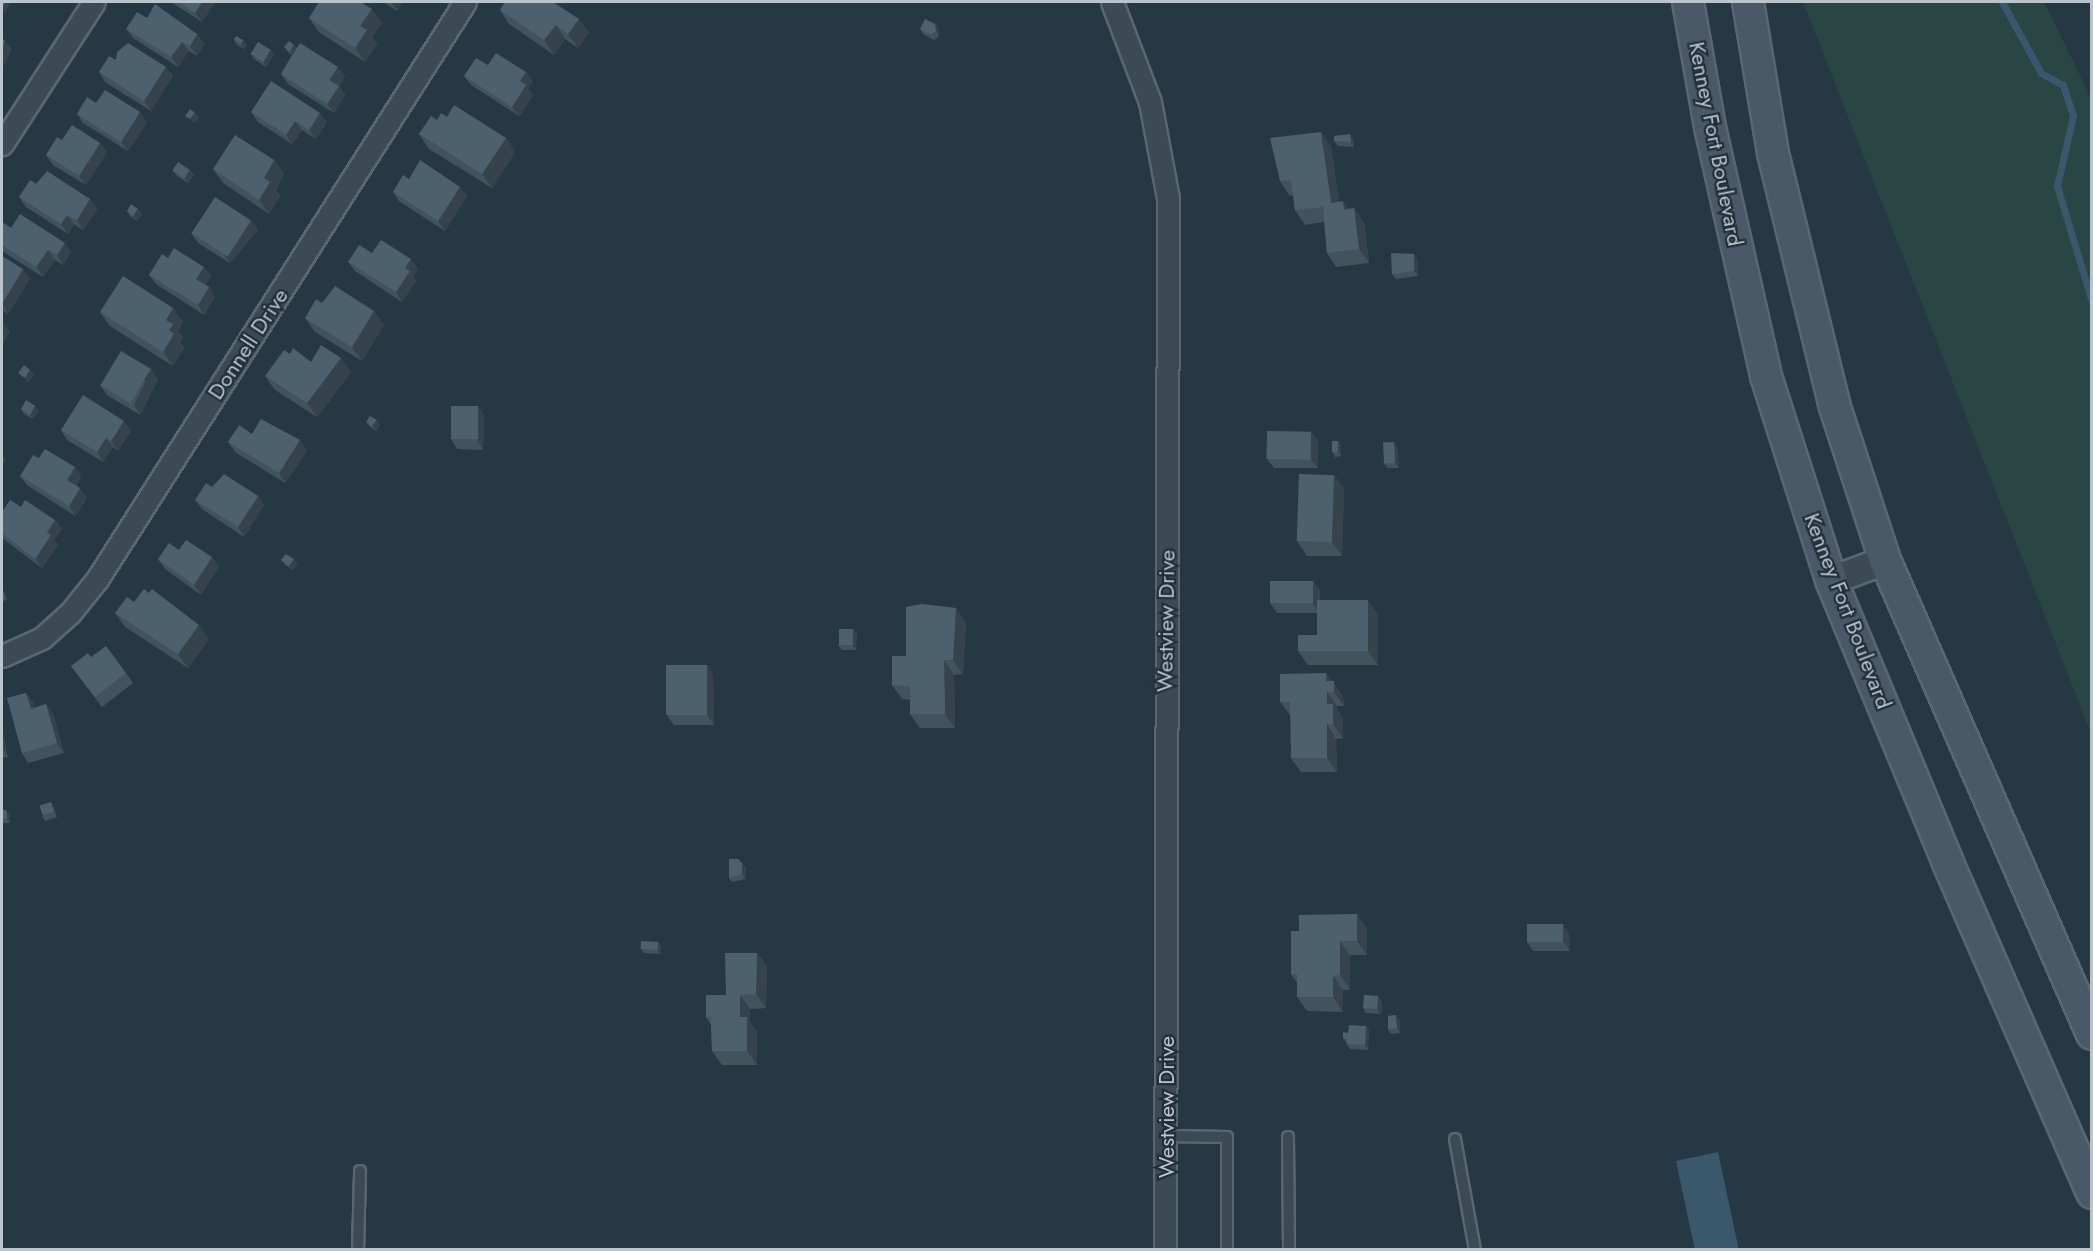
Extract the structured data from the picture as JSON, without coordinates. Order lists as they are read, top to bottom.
{
  "streets": {
    "main road": ["Kenney Fort Boulevard"],
    "street": ["Donnell Drive", "Westview Drive"]
  }
}
